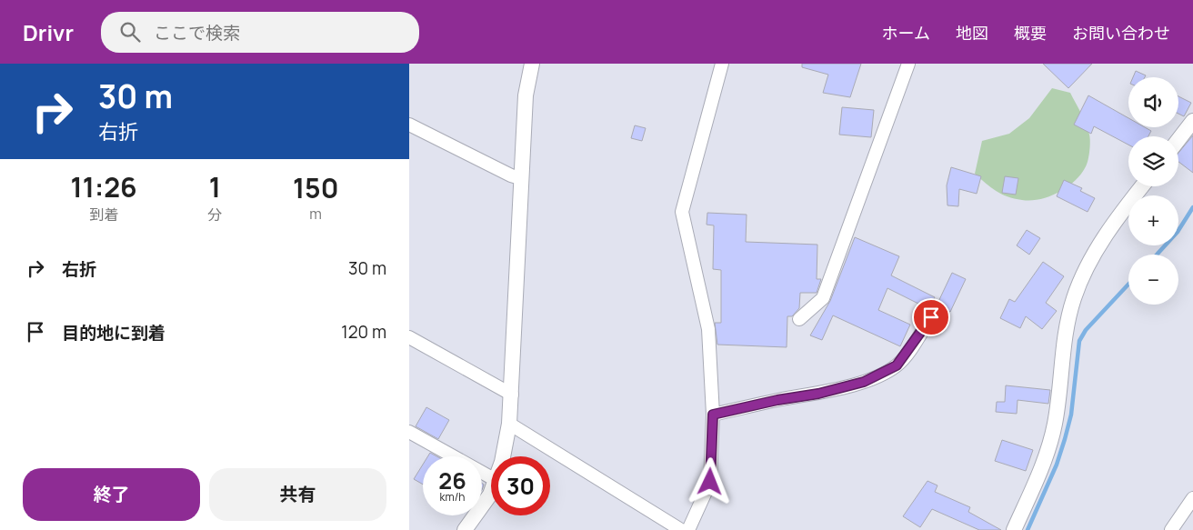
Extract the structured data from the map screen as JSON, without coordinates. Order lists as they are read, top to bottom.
{
  "page": {
    "header": "Drivr",
    "search": "ここで検索",
    "nav": [
      "ホーム",
      "地図",
      "概要",
      "お問い合わせ"
    ],
    "turn": ["30 m", "右折"],
    "map_buttons": ["+", "−"],
    "eta": [
      "11:26",
      "到着",
      "1",
      "分",
      "150",
      "m"
    ],
    "list": [
      {
        "name": "右折",
        "value": "30 m"
      },
      {
        "name": "目的地に到着",
        "value": "120 m"
      }
    ],
    "speed": "26 km/h",
    "limit": "30",
    "buttons": ["終了", "共有"]
  }
}
